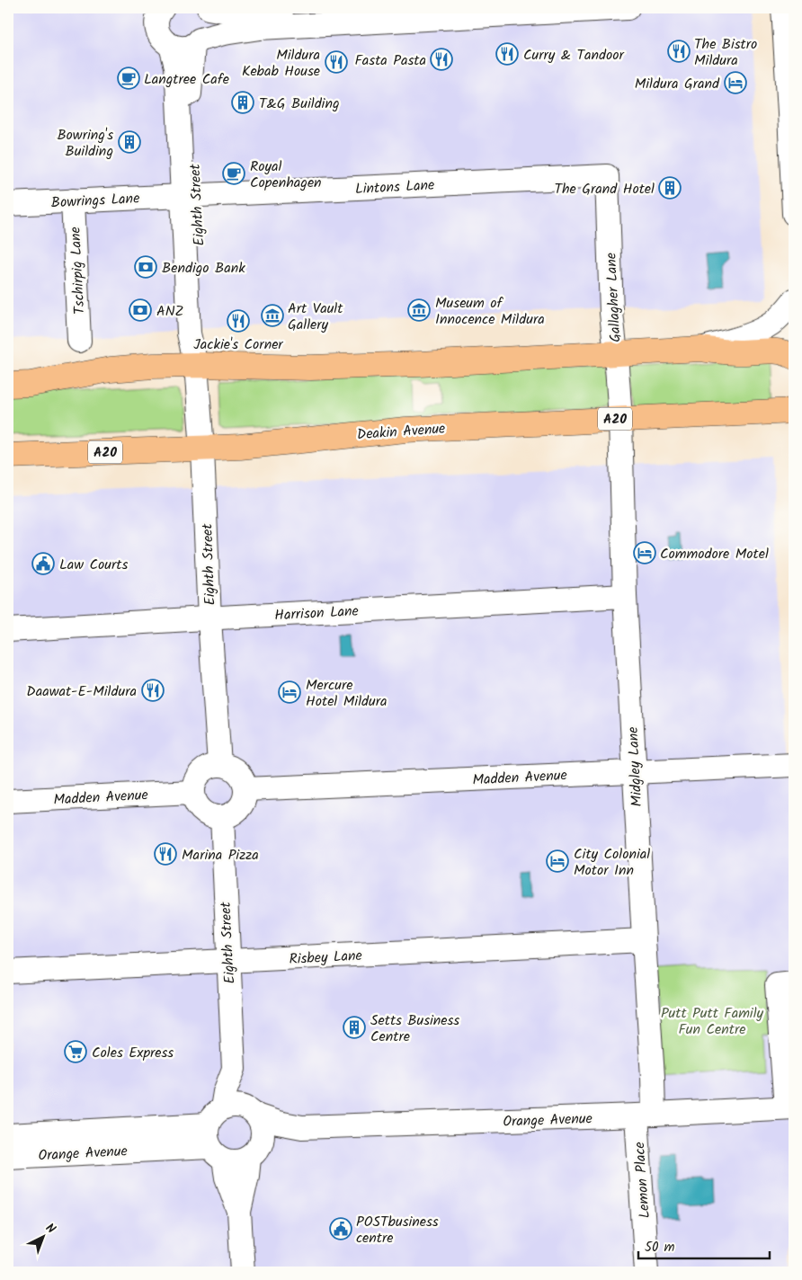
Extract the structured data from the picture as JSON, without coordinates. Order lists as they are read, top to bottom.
{
  "streets": {
    "highway": ["A20", "Deakin Avenue"],
    "street": [
      "Lintons Lane",
      "Bowrings Lane",
      "Eighth Street",
      "Tschirpig Lane",
      "Gallagher Lane",
      "Harrison Lane",
      "Midgley Lane",
      "Madden Avenue",
      "Risbey Lane",
      "Orange Avenue",
      "Lemon Place"
    ]
  },
  "crossings": [
    ["Lintons Lane", "Bowrings Lane"],
    ["Lintons Lane", "Eighth Street"],
    ["Lintons Lane", "Gallagher Lane"],
    ["Bowrings Lane", "Eighth Street"],
    ["Bowrings Lane", "Tschirpig Lane"],
    ["Eighth Street", "Deakin Avenue"],
    ["Eighth Street", "Harrison Lane"],
    ["Eighth Street", "Madden Avenue"],
    ["Eighth Street", "Risbey Lane"],
    ["Eighth Street", "Orange Avenue"],
    ["Gallagher Lane", "Deakin Avenue"],
    ["Gallagher Lane", "Midgley Lane"],
    ["Deakin Avenue", "Midgley Lane"],
    ["Harrison Lane", "Midgley Lane"],
    ["Midgley Lane", "Madden Avenue"],
    ["Midgley Lane", "Risbey Lane"],
    ["Midgley Lane", "Orange Avenue"],
    ["Midgley Lane", "Lemon Place"],
    ["Orange Avenue", "Lemon Place"]
  ],
  "parks": ["Putt Putt Family Fun Centre"],
  "places": {
    "restaurant": [
      "The Bistro Mildura",
      "Curry & Tandoor",
      "Fasta Pasta",
      "Mildura Kebab House",
      "Jackie's Corner",
      "Daawat-E-Mildura",
      "Marina Pizza"
    ],
    "cafe": ["Langtree Cafe", "Royal Copenhagen"],
    "hotel": [
      "Mildura Grand",
      "Commodore Motel",
      "Mercure Hotel Mildura",
      "City Colonial Motor Inn"
    ],
    "building": [
      "T&G Building",
      "Bowring's Building",
      "The Grand Hotel",
      "Setts Business Centre"
    ],
    "bank": ["Bendigo Bank", "ANZ"],
    "museum": ["Museum of Innocence Mildura", "Art Vault Gallery"],
    "public building": ["Law Courts", "POSTbusiness centre"],
    "supermarket": ["Coles Express"]
  },
  "scale_bar": "50 m",
  "north": "top right"
}
